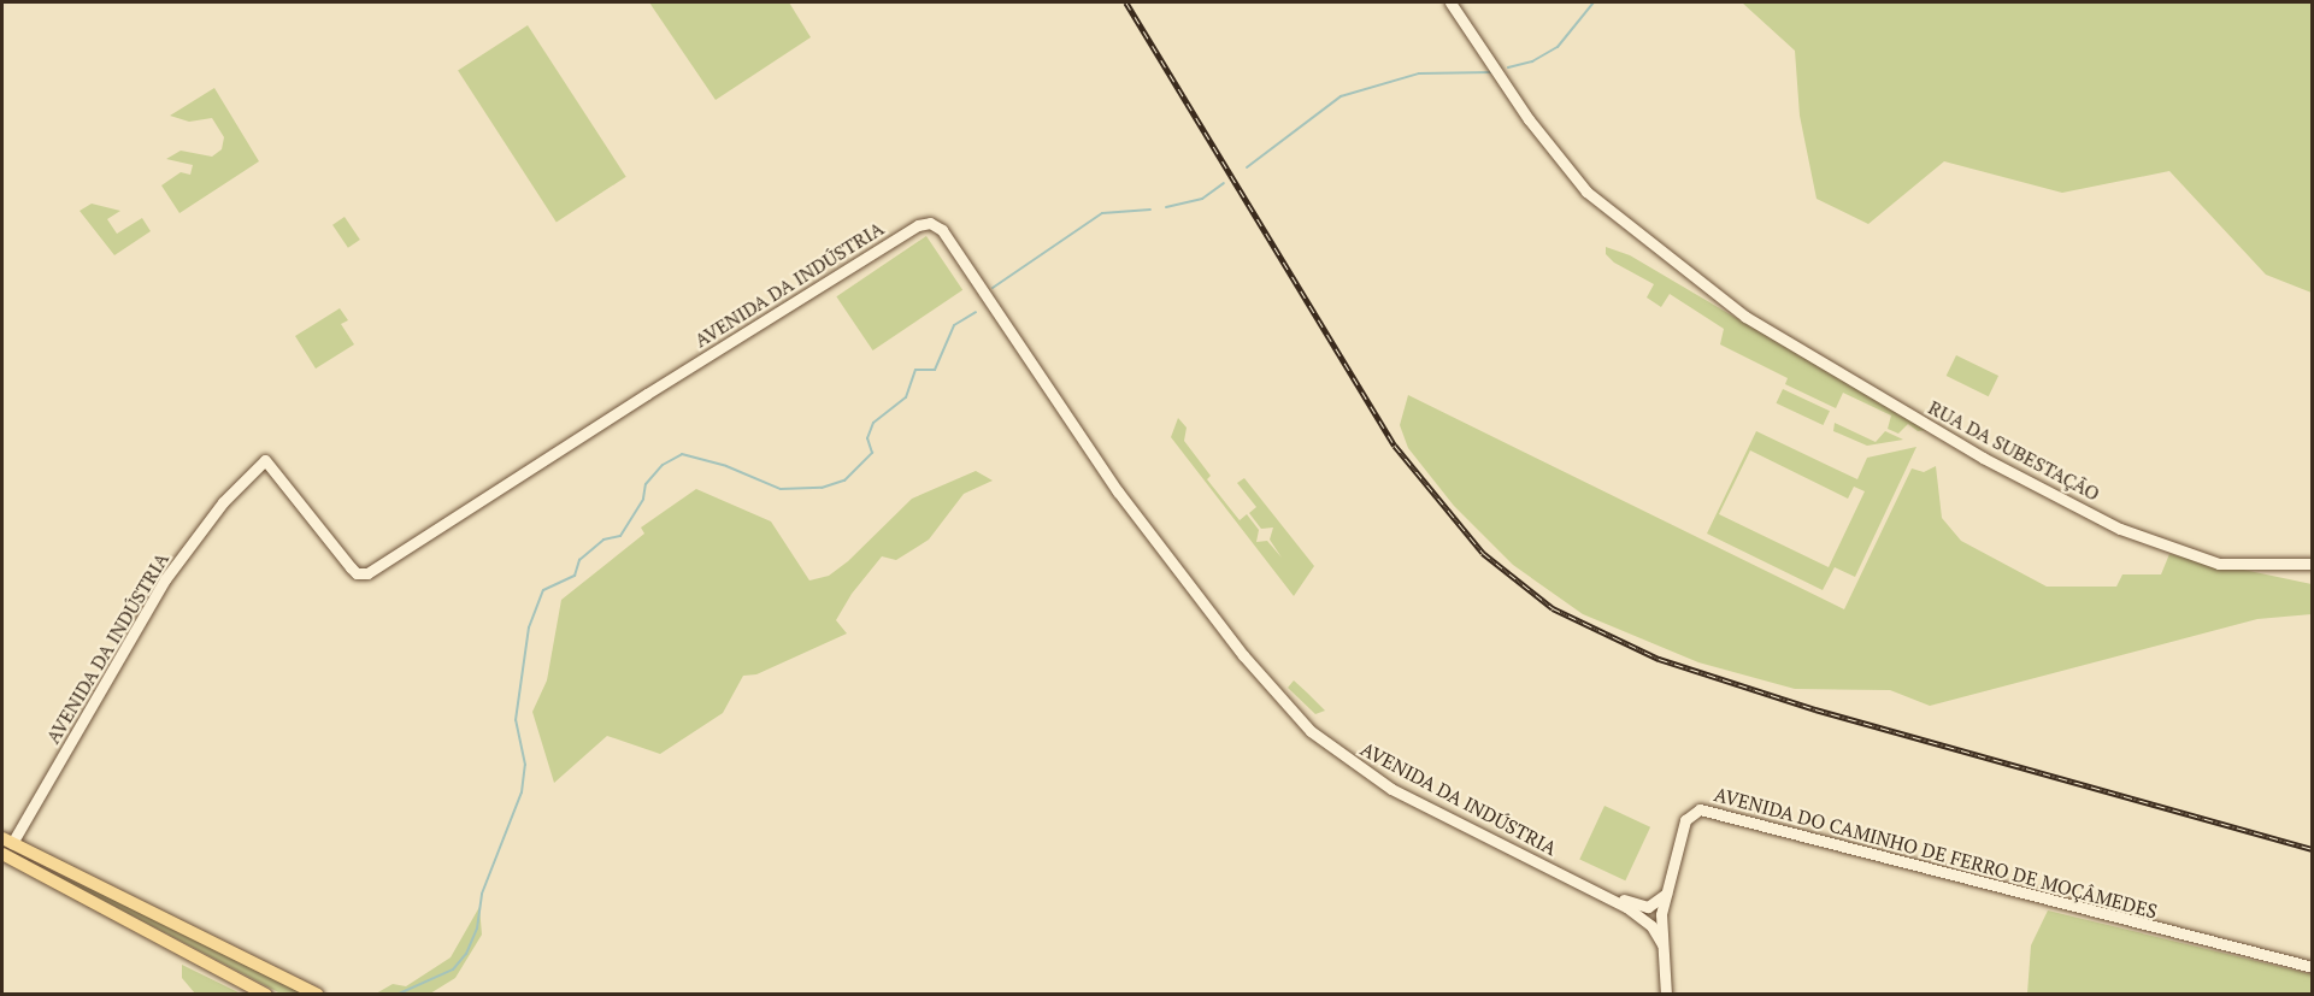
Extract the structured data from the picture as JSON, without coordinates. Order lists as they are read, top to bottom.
{
  "streets": {
    "street": ["AVENIDA DA INDÚSTRIA", "RUA DA SUBESTAÇÃO", "AVENIDA DO CAMINHO DE FERRO DE MOÇÂMEDES"]
  },
  "crossings": [
    ["AVENIDA DA INDÚSTRIA", "AVENIDA DO CAMINHO DE FERRO DE MOÇÂMEDES"]
  ]
}
